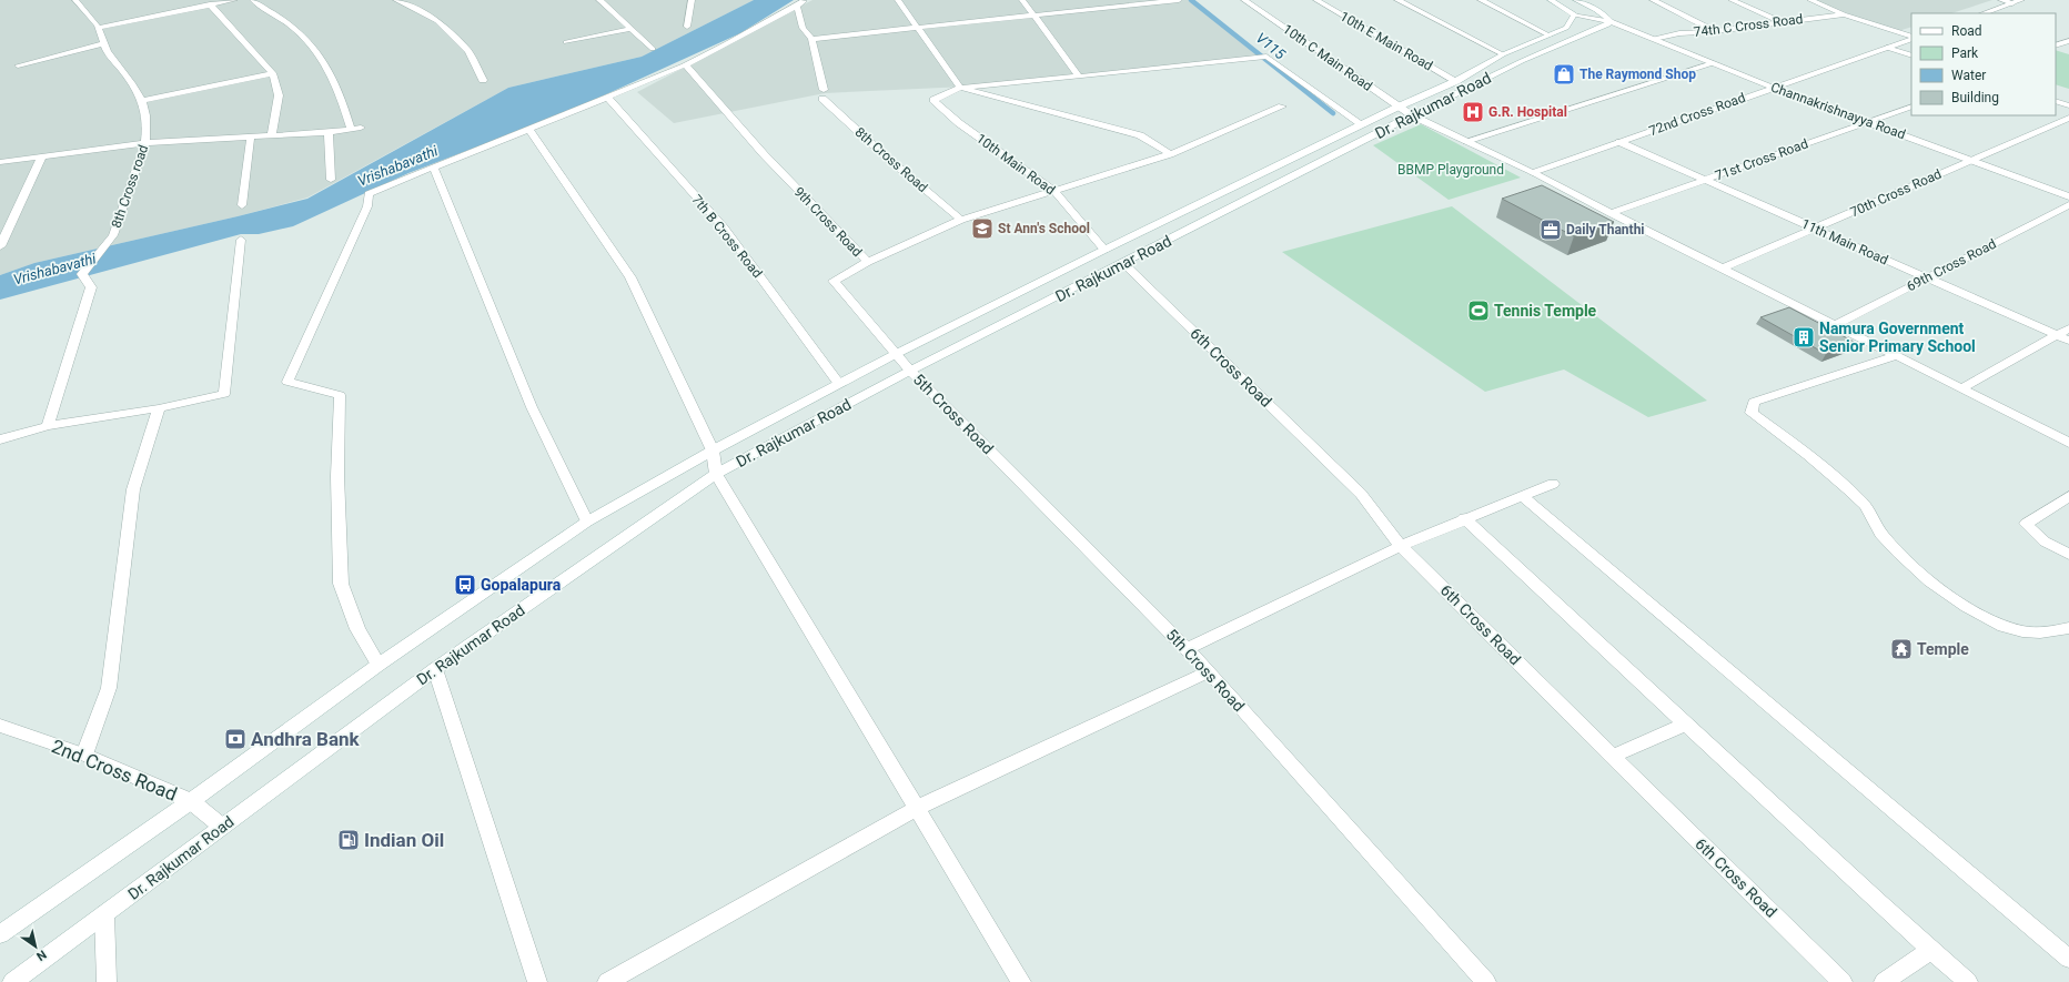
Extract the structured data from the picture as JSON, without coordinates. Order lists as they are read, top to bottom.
{
  "streets": {
    "street": [
      "74th C Cross Road",
      "10th E Main Road",
      "10th C Main Road",
      "Dr. Rajkumar Road",
      "Channakrishnayya Road",
      "72nd Cross Road",
      "8th Cross Road",
      "71st Cross Road",
      "10th Main Road",
      "8th Cross road",
      "70th Cross Road",
      "9th Cross Road",
      "7th B Cross Road",
      "11th Main Road",
      "69th Cross Road",
      "6th Cross Road",
      "5th Cross Road",
      "2nd Cross Road"
    ]
  },
  "crossings": [
    ["74th C Cross Road", "Channakrishnayya Road"],
    ["10th E Main Road", "Dr. Rajkumar Road"],
    ["10th C Main Road", "Dr. Rajkumar Road"],
    ["10th C Main Road", "72nd Cross Road"],
    ["10th C Main Road", "71st Cross Road"],
    ["10th C Main Road", "70th Cross Road"],
    ["10th C Main Road", "69th Cross Road"],
    ["Dr. Rajkumar Road", "Channakrishnayya Road"],
    ["Dr. Rajkumar Road", "10th Main Road"],
    ["Dr. Rajkumar Road", "9th Cross Road"],
    ["Dr. Rajkumar Road", "7th B Cross Road"],
    ["Dr. Rajkumar Road", "6th Cross Road"],
    ["Dr. Rajkumar Road", "5th Cross Road"],
    ["Dr. Rajkumar Road", "2nd Cross Road"],
    ["Channakrishnayya Road", "72nd Cross Road"],
    ["Channakrishnayya Road", "71st Cross Road"],
    ["Channakrishnayya Road", "70th Cross Road"],
    ["72nd Cross Road", "11th Main Road"],
    ["71st Cross Road", "11th Main Road"],
    ["70th Cross Road", "11th Main Road"],
    ["9th Cross Road", "5th Cross Road"],
    ["11th Main Road", "69th Cross Road"]
  ],
  "water": ["V115", "Vrishabavathi"],
  "parks": ["BBMP Playground"],
  "places": {
    "shop": ["The Raymond Shop"],
    "hospital": ["G.R. Hospital"],
    "school or university": ["St Ann's School"],
    "office": ["Daily Thanthi"],
    "sports": ["Tennis Temple"],
    "building": ["Namura Government Senior Primary School"],
    "bus stop": ["Gopalapura"],
    "temple": ["Temple"],
    "bank": ["Andhra Bank"],
    "fuel station": ["Indian Oil"]
  },
  "legend": [
    "Road",
    "Park",
    "Water",
    "Building"
  ],
  "north": "bottom right"
}
